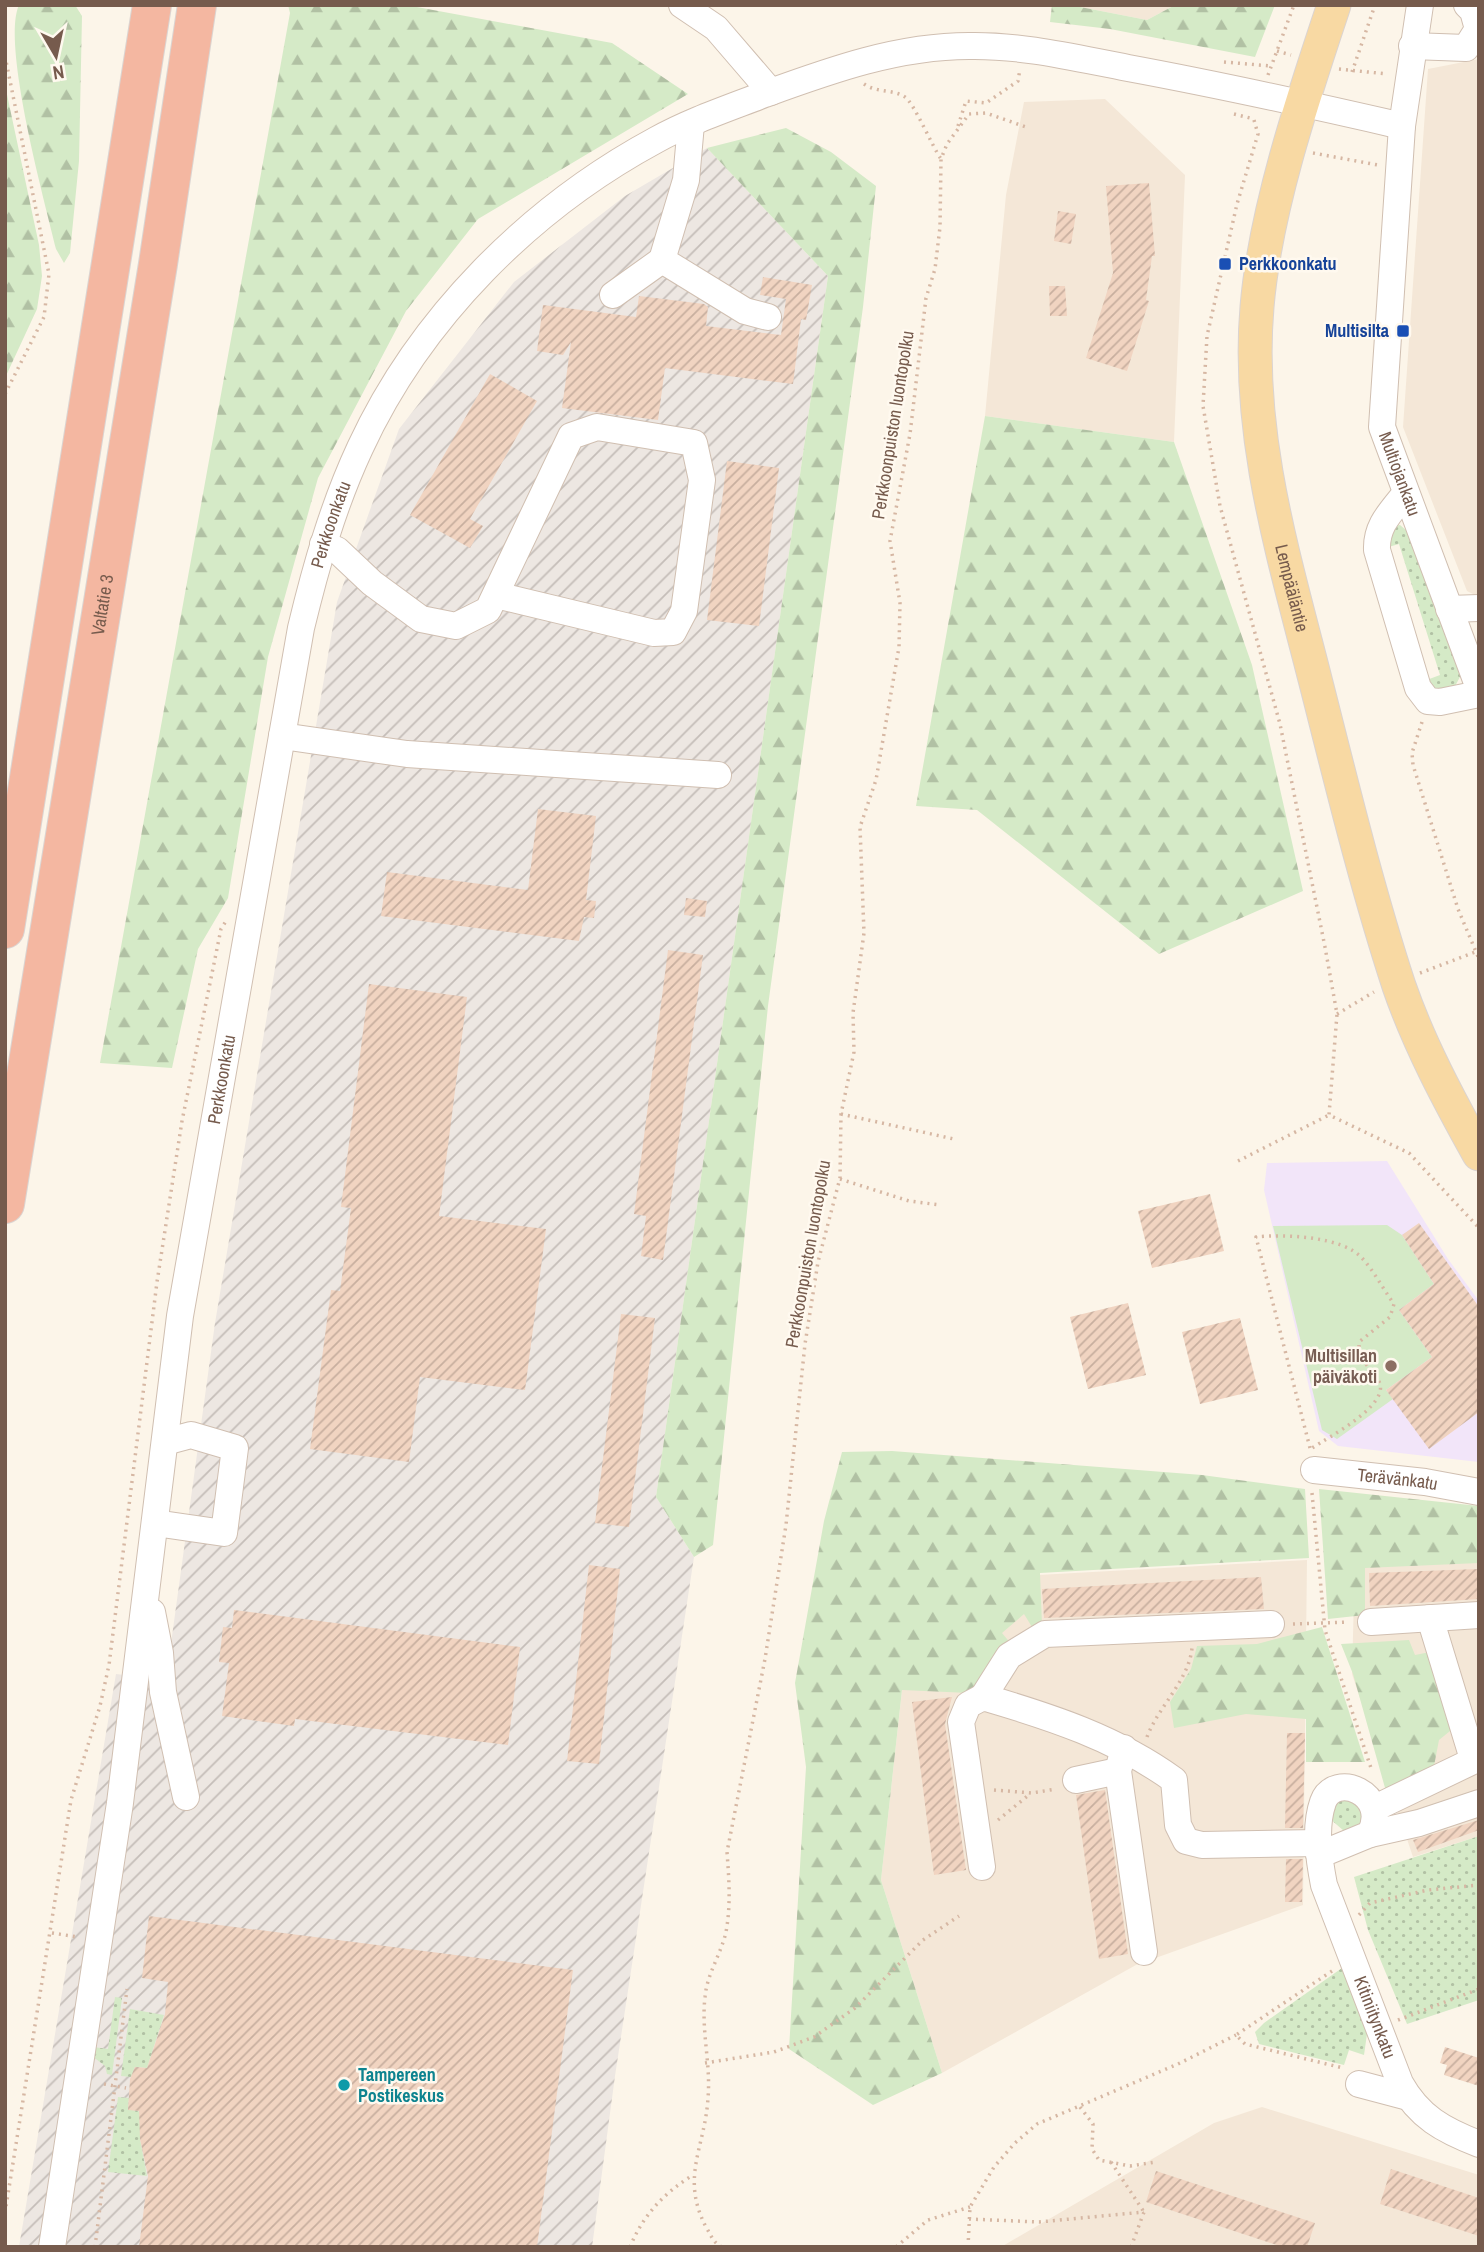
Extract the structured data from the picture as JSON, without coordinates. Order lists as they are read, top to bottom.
{
  "streets": {
    "highway": ["Valtatie 3"],
    "main road": ["Lempääläntie"],
    "street": [
      "Multiojankatu",
      "Perkkoonkatu",
      "Terävänkatu",
      "Kitiniitynkatu"
    ],
    "path": ["Perkkoonpuiston luontopolku"]
  },
  "crossings": [
    ["Perkkoonkatu", "Lempääläntie"]
  ],
  "places": {
    "transit": ["Perkkoonkatu", "Multisilta"],
    "other": ["Multisillan päiväkoti", "Tampereen Postikeskus"]
  },
  "north": "bottom"
}
